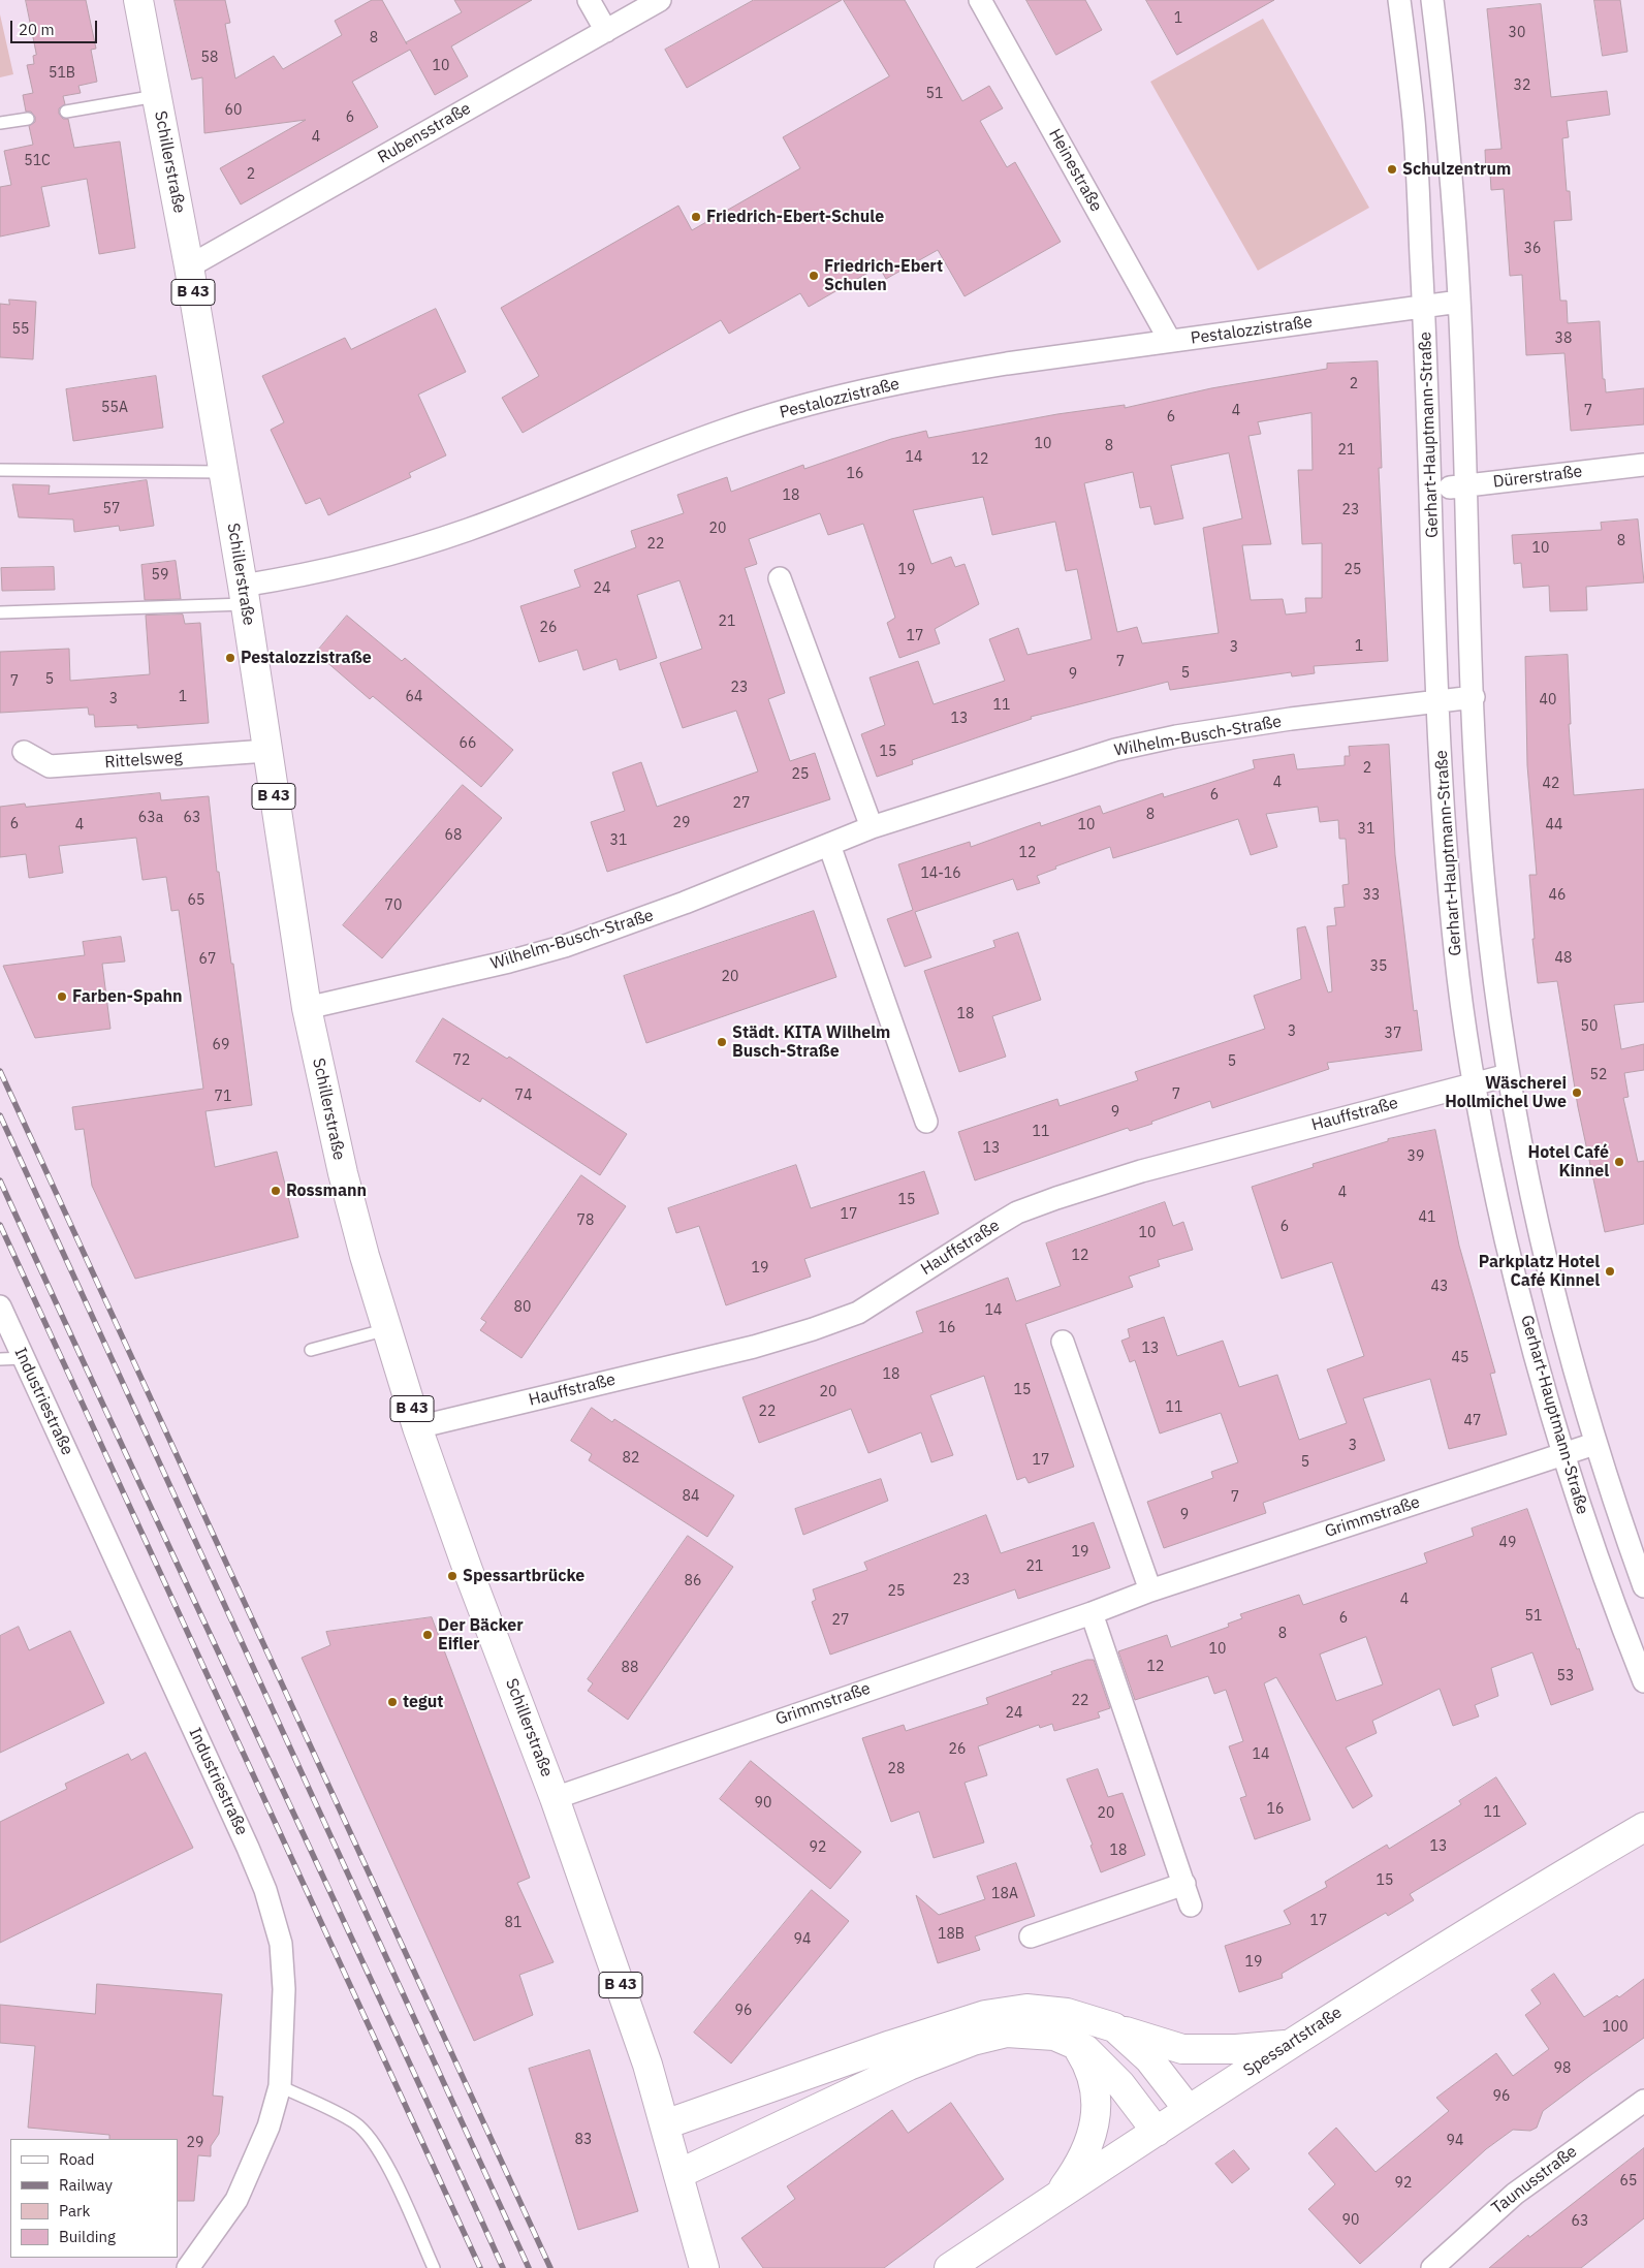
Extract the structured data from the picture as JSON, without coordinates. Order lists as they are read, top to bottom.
{
  "streets": {
    "main road": ["Schillerstraße", "B 43", "Spessartstraße"],
    "street": [
      "Rubensstraße",
      "Heinestraße",
      "Pestalozzistraße",
      "Gerhart-Hauptmann-Straße",
      "Dürerstraße",
      "Wilhelm-Busch-Straße",
      "Rittelsweg",
      "Hauffstraße",
      "Industriestraße",
      "Grimmstraße",
      "Taunusstraße"
    ]
  },
  "crossings": [
    ["Rubensstraße", "Schillerstraße"],
    ["Schillerstraße", "B 43"],
    ["Schillerstraße", "Pestalozzistraße"],
    ["Schillerstraße", "Wilhelm-Busch-Straße"],
    ["Schillerstraße", "Rittelsweg"],
    ["Schillerstraße", "Hauffstraße"],
    ["Schillerstraße", "Grimmstraße"],
    ["Heinestraße", "Pestalozzistraße"],
    ["Pestalozzistraße", "Gerhart-Hauptmann-Straße"],
    ["Gerhart-Hauptmann-Straße", "Dürerstraße"],
    ["Gerhart-Hauptmann-Straße", "Wilhelm-Busch-Straße"],
    ["Gerhart-Hauptmann-Straße", "Hauffstraße"],
    ["Gerhart-Hauptmann-Straße", "Grimmstraße"]
  ],
  "places": [
    "Schulzentrum",
    "Friedrich-Ebert-Schule",
    "Friedrich-Ebert Schulen",
    "Pestalozzistraße",
    "Farben-Spahn",
    "Städt. KITA Wilhelm Busch-Straße",
    "Wäscherei Hollmichel Uwe",
    "Hotel Café Kinnel",
    "Rossmann",
    "Parkplatz Hotel Café Kinnel",
    "Spessartbrücke",
    "Der Bäcker Eifler",
    "tegut"
  ],
  "house_numbers": [
    "1",
    "30",
    "8",
    "58",
    "10",
    "51B",
    "32",
    "51",
    "60",
    "6",
    "4",
    "51C",
    "2",
    "36",
    "55",
    "38",
    "2",
    "55A",
    "4",
    "7",
    "6",
    "10",
    "8",
    "21",
    "14",
    "12",
    "16",
    "18",
    "57",
    "23",
    "20",
    "8",
    "22",
    "10",
    "19",
    "25",
    "59",
    "24",
    "21",
    "26",
    "17",
    "1",
    "3",
    "7",
    "5",
    "9",
    "5",
    "7",
    "23",
    "1",
    "64",
    "3",
    "40",
    "11",
    "13",
    "66",
    "15",
    "2",
    "25",
    "4",
    "42",
    "6",
    "27",
    "8",
    "63a",
    "63",
    "29",
    "6",
    "4",
    "10",
    "44",
    "31",
    "68",
    "31",
    "12",
    "14-16",
    "33",
    "46",
    "65",
    "70",
    "48",
    "67",
    "35",
    "20",
    "18",
    "50",
    "3",
    "37",
    "69",
    "72",
    "5",
    "52",
    "7",
    "74",
    "71",
    "9",
    "11",
    "13",
    "39",
    "4",
    "15",
    "17",
    "41",
    "78",
    "6",
    "10",
    "12",
    "19",
    "43",
    "80",
    "14",
    "16",
    "13",
    "45",
    "18",
    "15",
    "20",
    "11",
    "22",
    "47",
    "3",
    "82",
    "17",
    "5",
    "84",
    "7",
    "9",
    "49",
    "19",
    "21",
    "23",
    "86",
    "25",
    "4",
    "51",
    "6",
    "27",
    "8",
    "10",
    "12",
    "88",
    "53",
    "22",
    "24",
    "26",
    "14",
    "28",
    "90",
    "16",
    "11",
    "20",
    "13",
    "92",
    "18",
    "15",
    "18A",
    "17",
    "81",
    "18B",
    "94",
    "19",
    "96",
    "100",
    "98",
    "96",
    "83",
    "94",
    "29",
    "65",
    "92",
    "90",
    "63"
  ],
  "legend": [
    "Road",
    "Railway",
    "Park",
    "Building"
  ],
  "scale_bar": "20 m"
}
